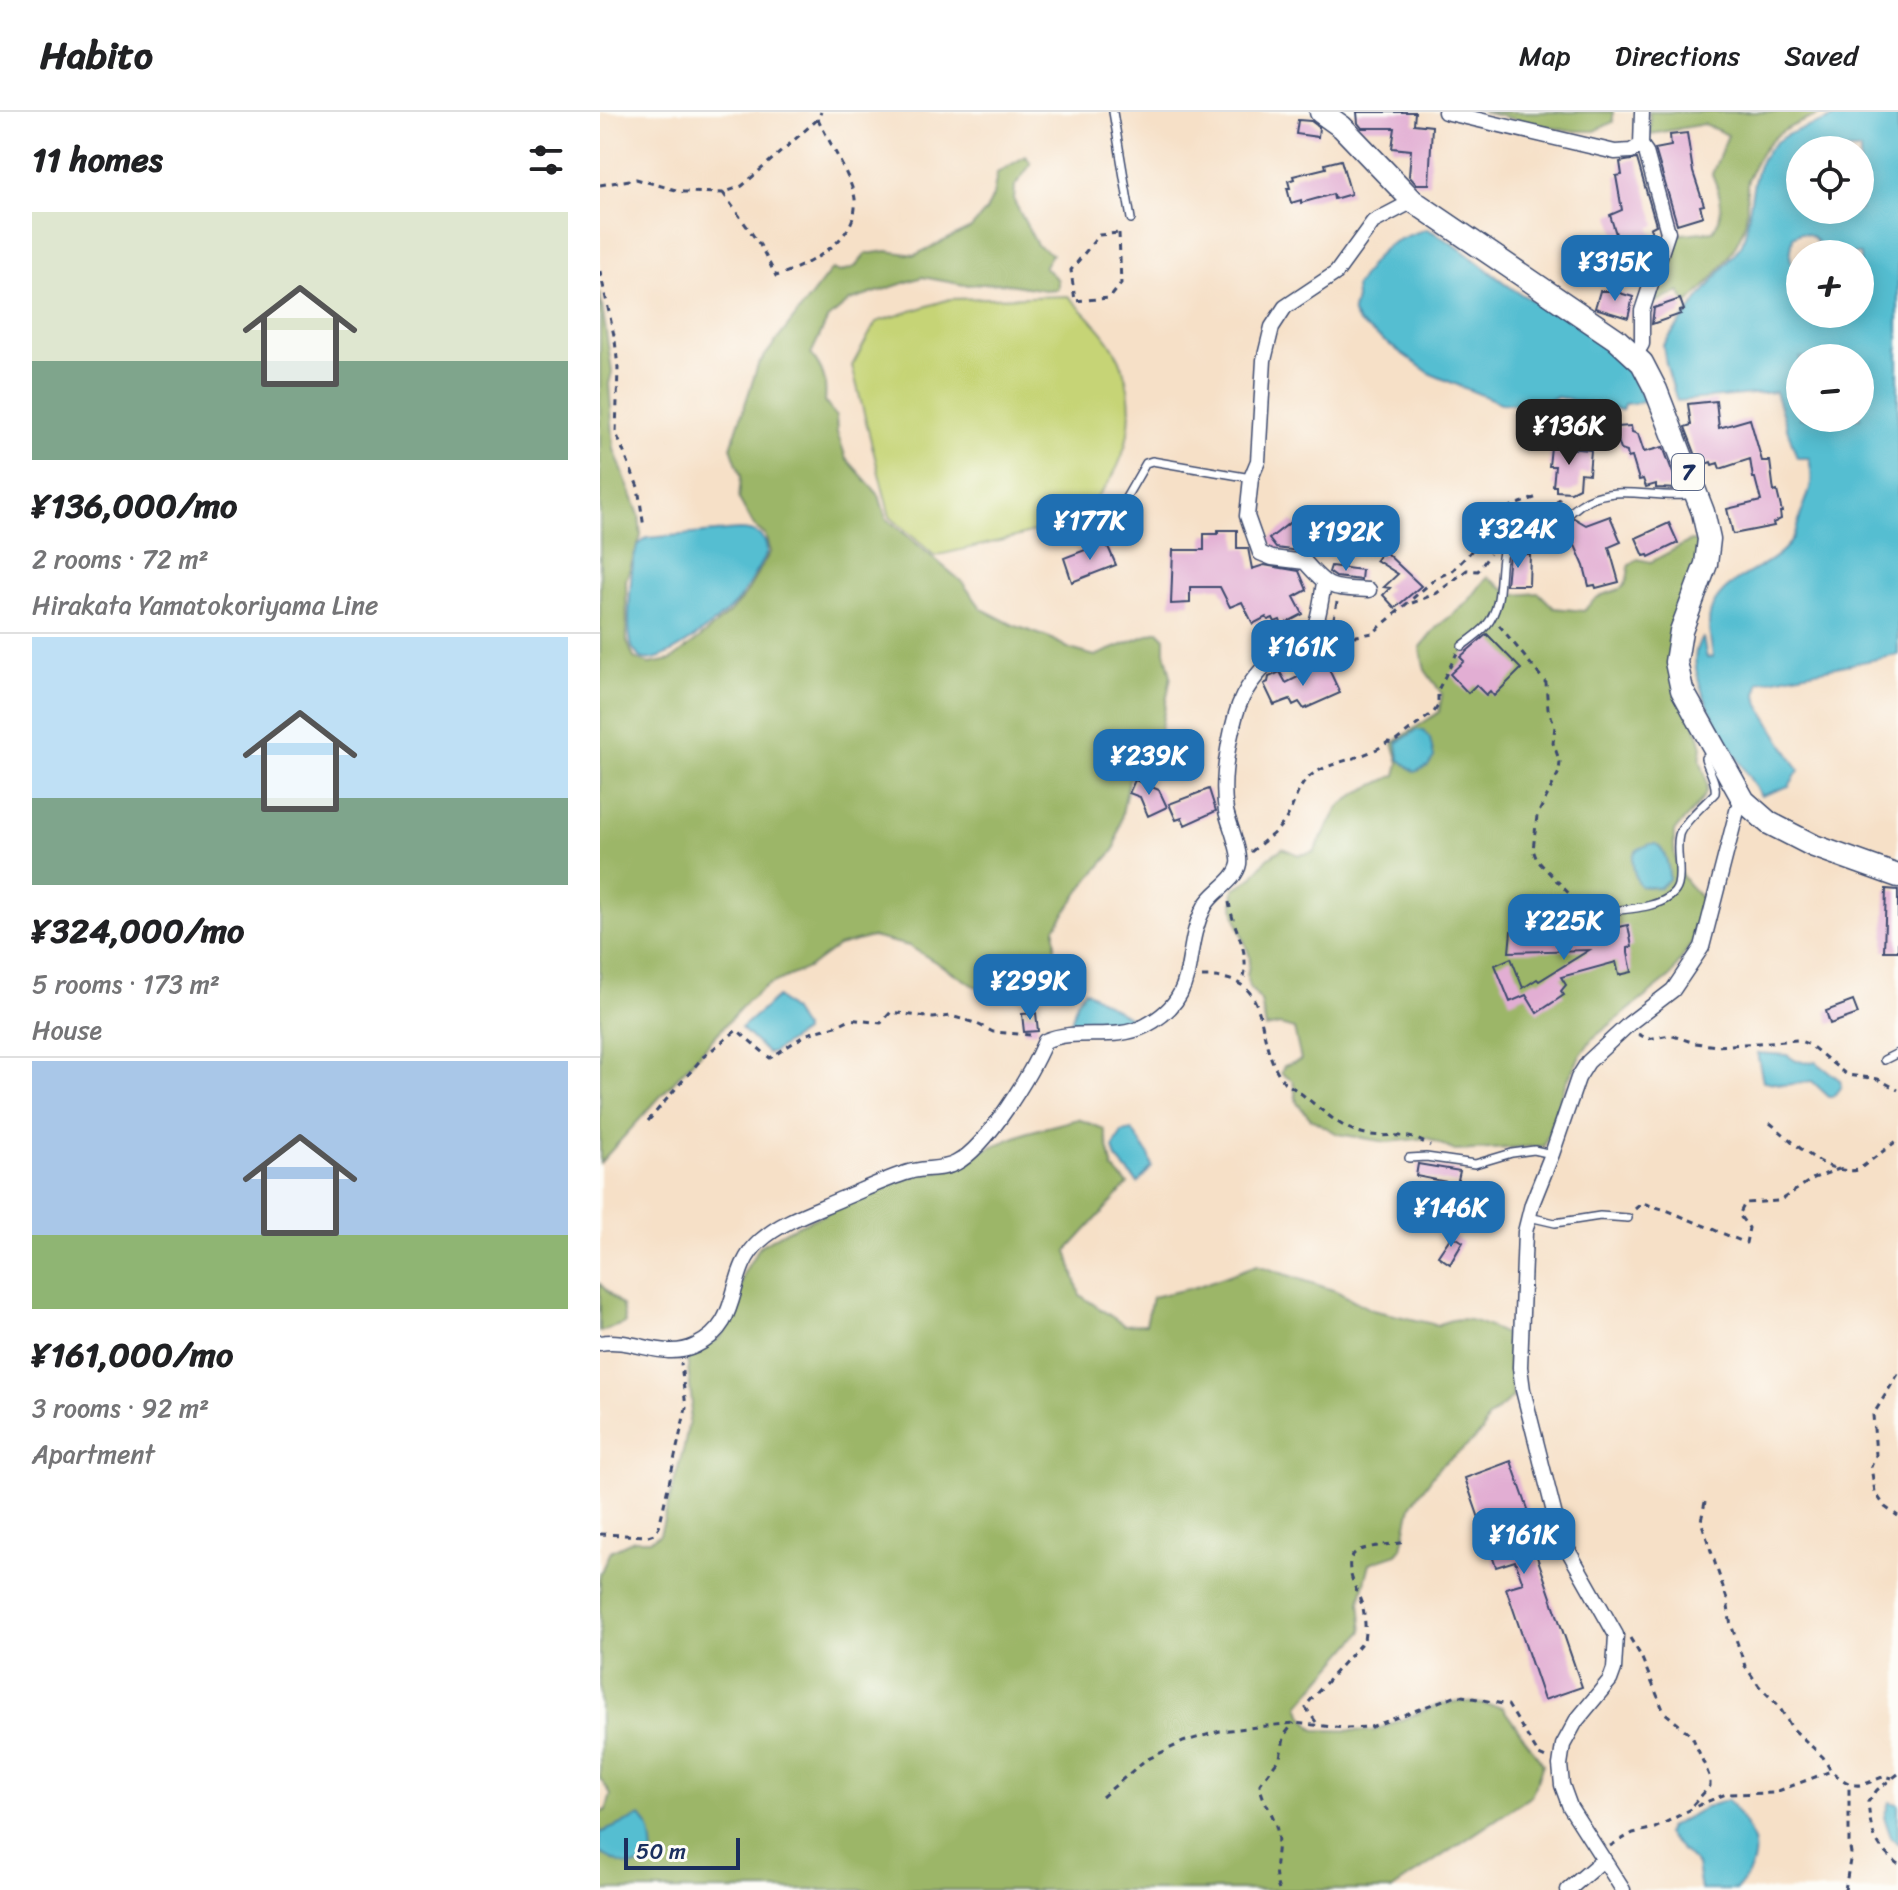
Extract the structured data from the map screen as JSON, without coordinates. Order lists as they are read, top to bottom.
{
  "streets": {
    "main road": ["7"]
  },
  "scale_bar": "50 m",
  "page": {
    "header": "Habito",
    "nav": ["Map", "Directions", "Saved"],
    "heading": "11 homes",
    "map_buttons": ["+", "−"],
    "list": [
      {
        "name": "¥136,000/mo",
        "note": "2 rooms · 72 m² · Hirakata Yamatokoriyama Line"
      },
      {
        "name": "¥324,000/mo",
        "note": "5 rooms · 173 m² · House"
      },
      {
        "name": "¥161,000/mo",
        "note": "3 rooms · 92 m² · Apartment"
      }
    ],
    "price": [
      "¥315K",
      "¥136K",
      "¥177K",
      "¥324K",
      "¥192K",
      "¥161K",
      "¥239K",
      "¥225K",
      "¥299K",
      "¥146K",
      "¥161K"
    ],
    "scale": "50 m"
  }
}
